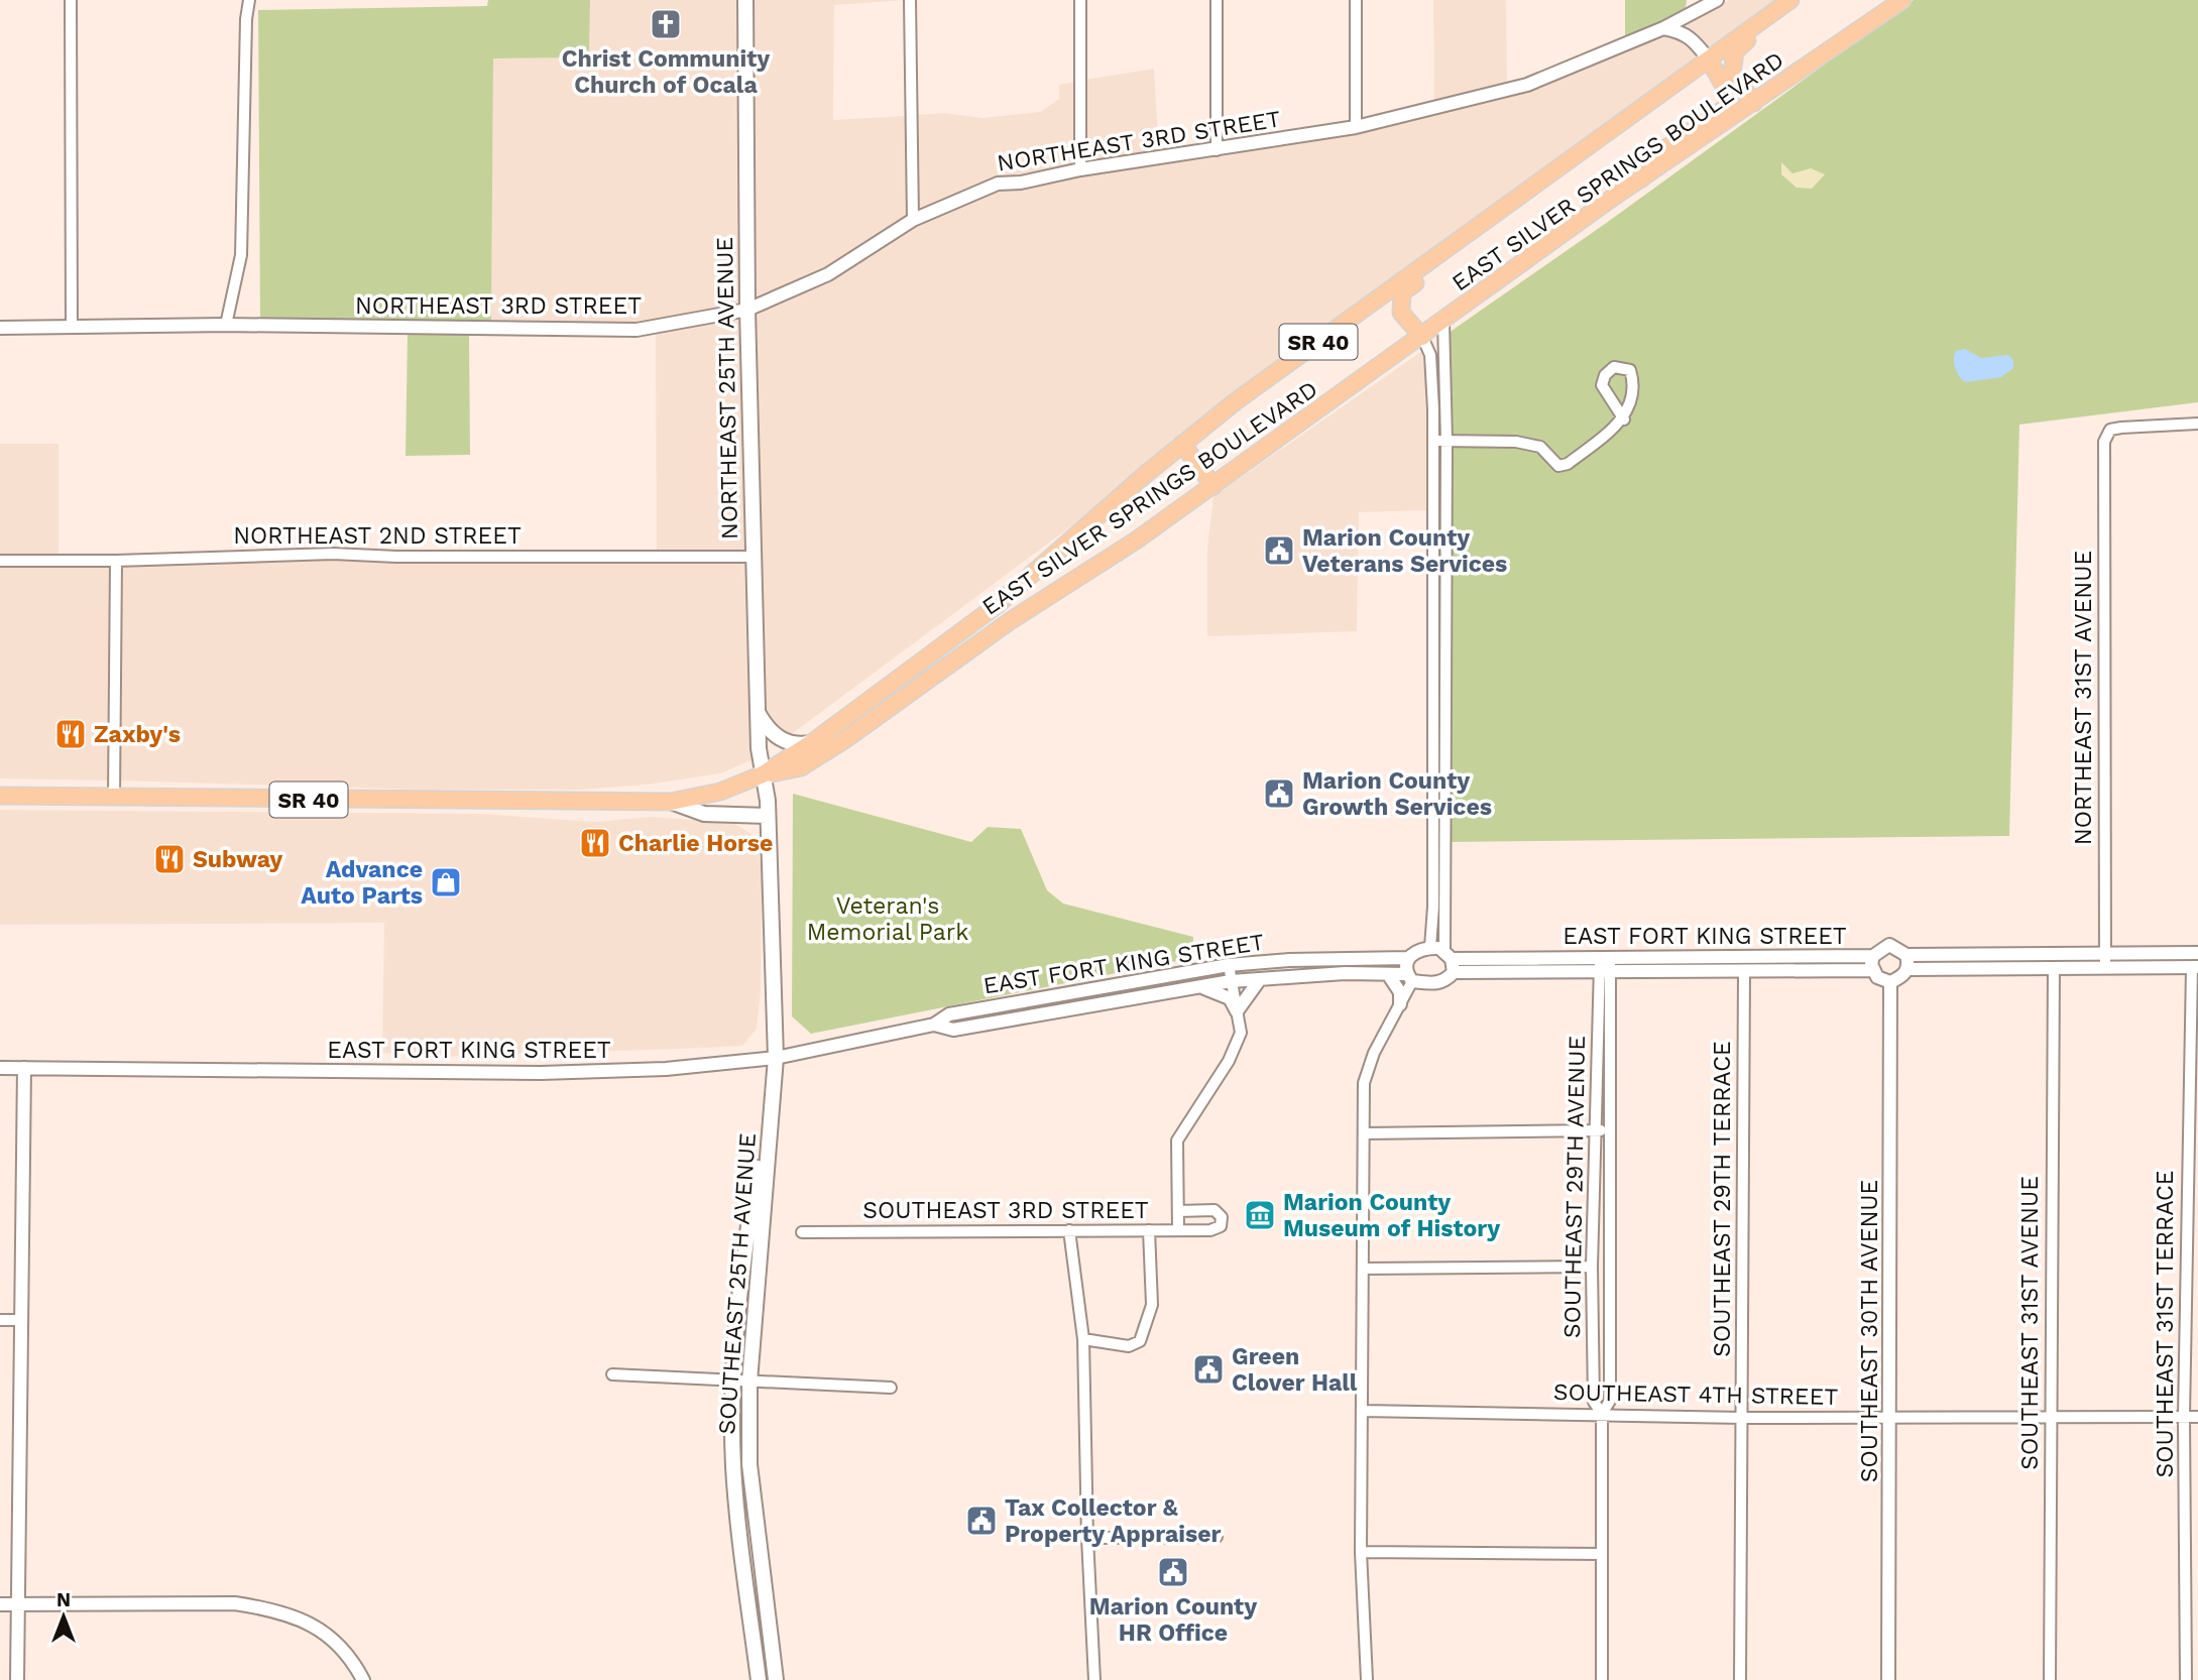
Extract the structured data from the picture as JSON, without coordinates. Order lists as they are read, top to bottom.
{
  "streets": {
    "main road": [
      "EAST SILVER SPRINGS BOULEVARD",
      "SR 40",
      "NORTHEAST 25TH AVENUE",
      "SOUTHEAST 25TH AVENUE"
    ],
    "street": [
      "NORTHEAST 3RD STREET",
      "NORTHEAST 2ND STREET",
      "NORTHEAST 31ST AVENUE",
      "EAST FORT KING STREET",
      "SOUTHEAST 29TH AVENUE",
      "SOUTHEAST 29TH TERRACE",
      "SOUTHEAST 3RD STREET",
      "SOUTHEAST 31ST AVENUE",
      "SOUTHEAST 31ST TERRACE",
      "SOUTHEAST 30TH AVENUE",
      "SOUTHEAST 4TH STREET"
    ]
  },
  "crossings": [
    ["NORTHEAST 3RD STREET", "NORTHEAST 25TH AVENUE"],
    ["EAST SILVER SPRINGS BOULEVARD", "NORTHEAST 25TH AVENUE"],
    ["EAST SILVER SPRINGS BOULEVARD", "SOUTHEAST 25TH AVENUE"],
    ["NORTHEAST 25TH AVENUE", "NORTHEAST 2ND STREET"],
    ["NORTHEAST 25TH AVENUE", "SOUTHEAST 25TH AVENUE"],
    ["NORTHEAST 31ST AVENUE", "EAST FORT KING STREET"],
    ["EAST FORT KING STREET", "SOUTHEAST 29TH AVENUE"],
    ["EAST FORT KING STREET", "SOUTHEAST 29TH TERRACE"],
    ["EAST FORT KING STREET", "SOUTHEAST 25TH AVENUE"],
    ["EAST FORT KING STREET", "SOUTHEAST 31ST AVENUE"],
    ["EAST FORT KING STREET", "SOUTHEAST 31ST TERRACE"],
    ["EAST FORT KING STREET", "SOUTHEAST 30TH AVENUE"],
    ["SOUTHEAST 29TH AVENUE", "SOUTHEAST 4TH STREET"],
    ["SOUTHEAST 29TH TERRACE", "SOUTHEAST 4TH STREET"],
    ["SOUTHEAST 31ST AVENUE", "SOUTHEAST 4TH STREET"],
    ["SOUTHEAST 31ST TERRACE", "SOUTHEAST 4TH STREET"],
    ["SOUTHEAST 30TH AVENUE", "SOUTHEAST 4TH STREET"]
  ],
  "parks": ["Veteran's Memorial Park"],
  "places": {
    "church": ["Christ Community Church of Ocala"],
    "public building": [
      "Marion County Veterans Services",
      "Marion County Growth Services",
      "Green Clover Hall",
      "Tax Collector & Property Appraiser",
      "Marion County HR Office"
    ],
    "restaurant": ["Zaxby's", "Charlie Horse", "Subway"],
    "shop": ["Advance Auto Parts"],
    "museum": ["Marion County Museum of History"]
  },
  "north": "top"
}
